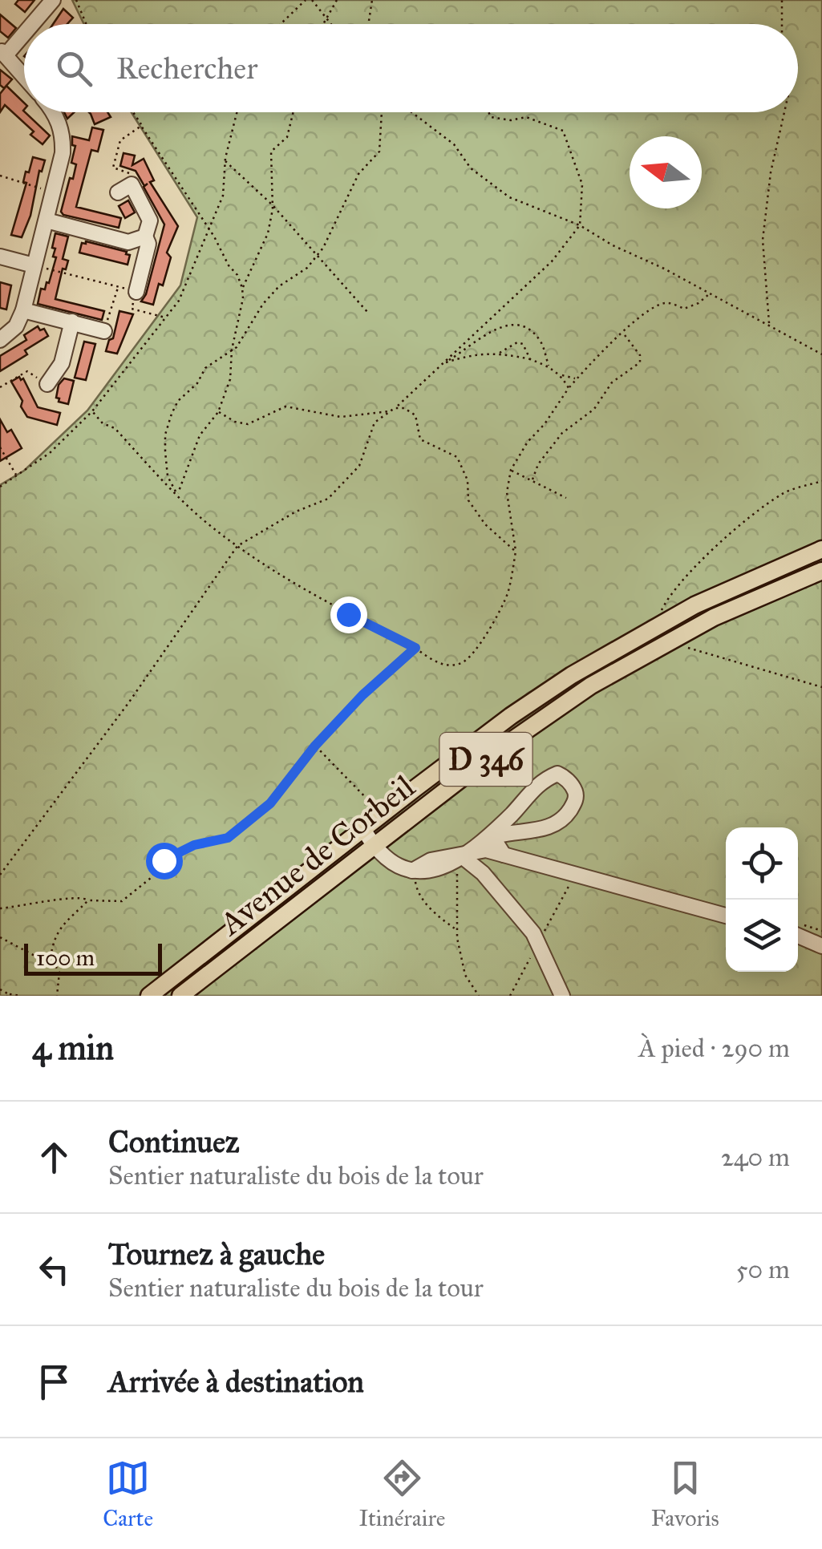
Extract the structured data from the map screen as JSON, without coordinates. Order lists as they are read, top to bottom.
{
  "streets": {
    "main road": ["D 346", "Avenue de Corbeil"]
  },
  "scale_bar": "100 m",
  "north": "left",
  "page": {
    "search": "Rechercher",
    "scale": "100 m",
    "heading": ["4 min", "À pied · 290 m"],
    "list": [
      ["Continuez", "Sentier naturaliste du bois de la tour", "240 m"],
      ["Tournez à gauche", "Sentier naturaliste du bois de la tour", "50 m"],
      "Arrivée à destination"
    ],
    "nav": ["Carte", "Itinéraire", "Favoris"]
  }
}
